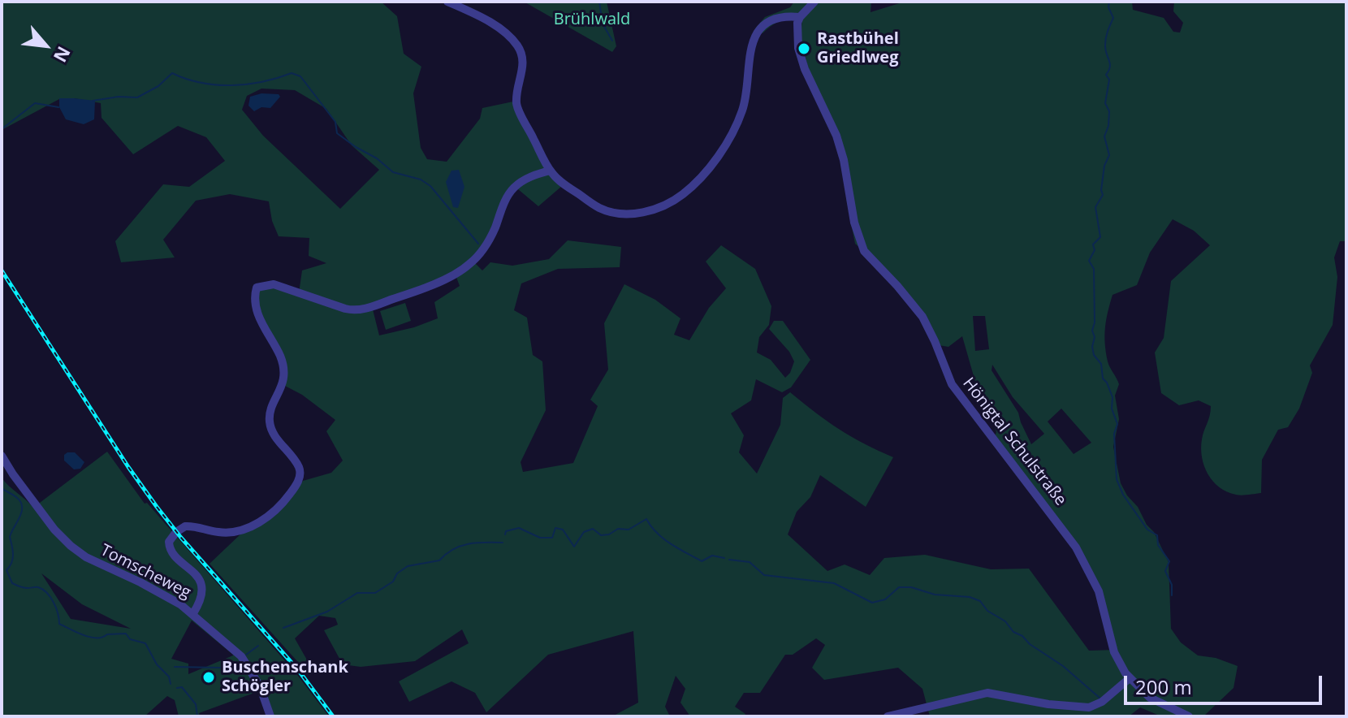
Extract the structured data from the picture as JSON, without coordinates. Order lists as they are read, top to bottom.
{
  "streets": {
    "street": ["Hönigtal Schulstraße", "Tomscheweg"]
  },
  "parks": ["Brühlwald"],
  "places": ["Rastbühel Griedlweg", "Buschenschank Schögler"],
  "scale_bar": "200 m",
  "north": "bottom right"
}
